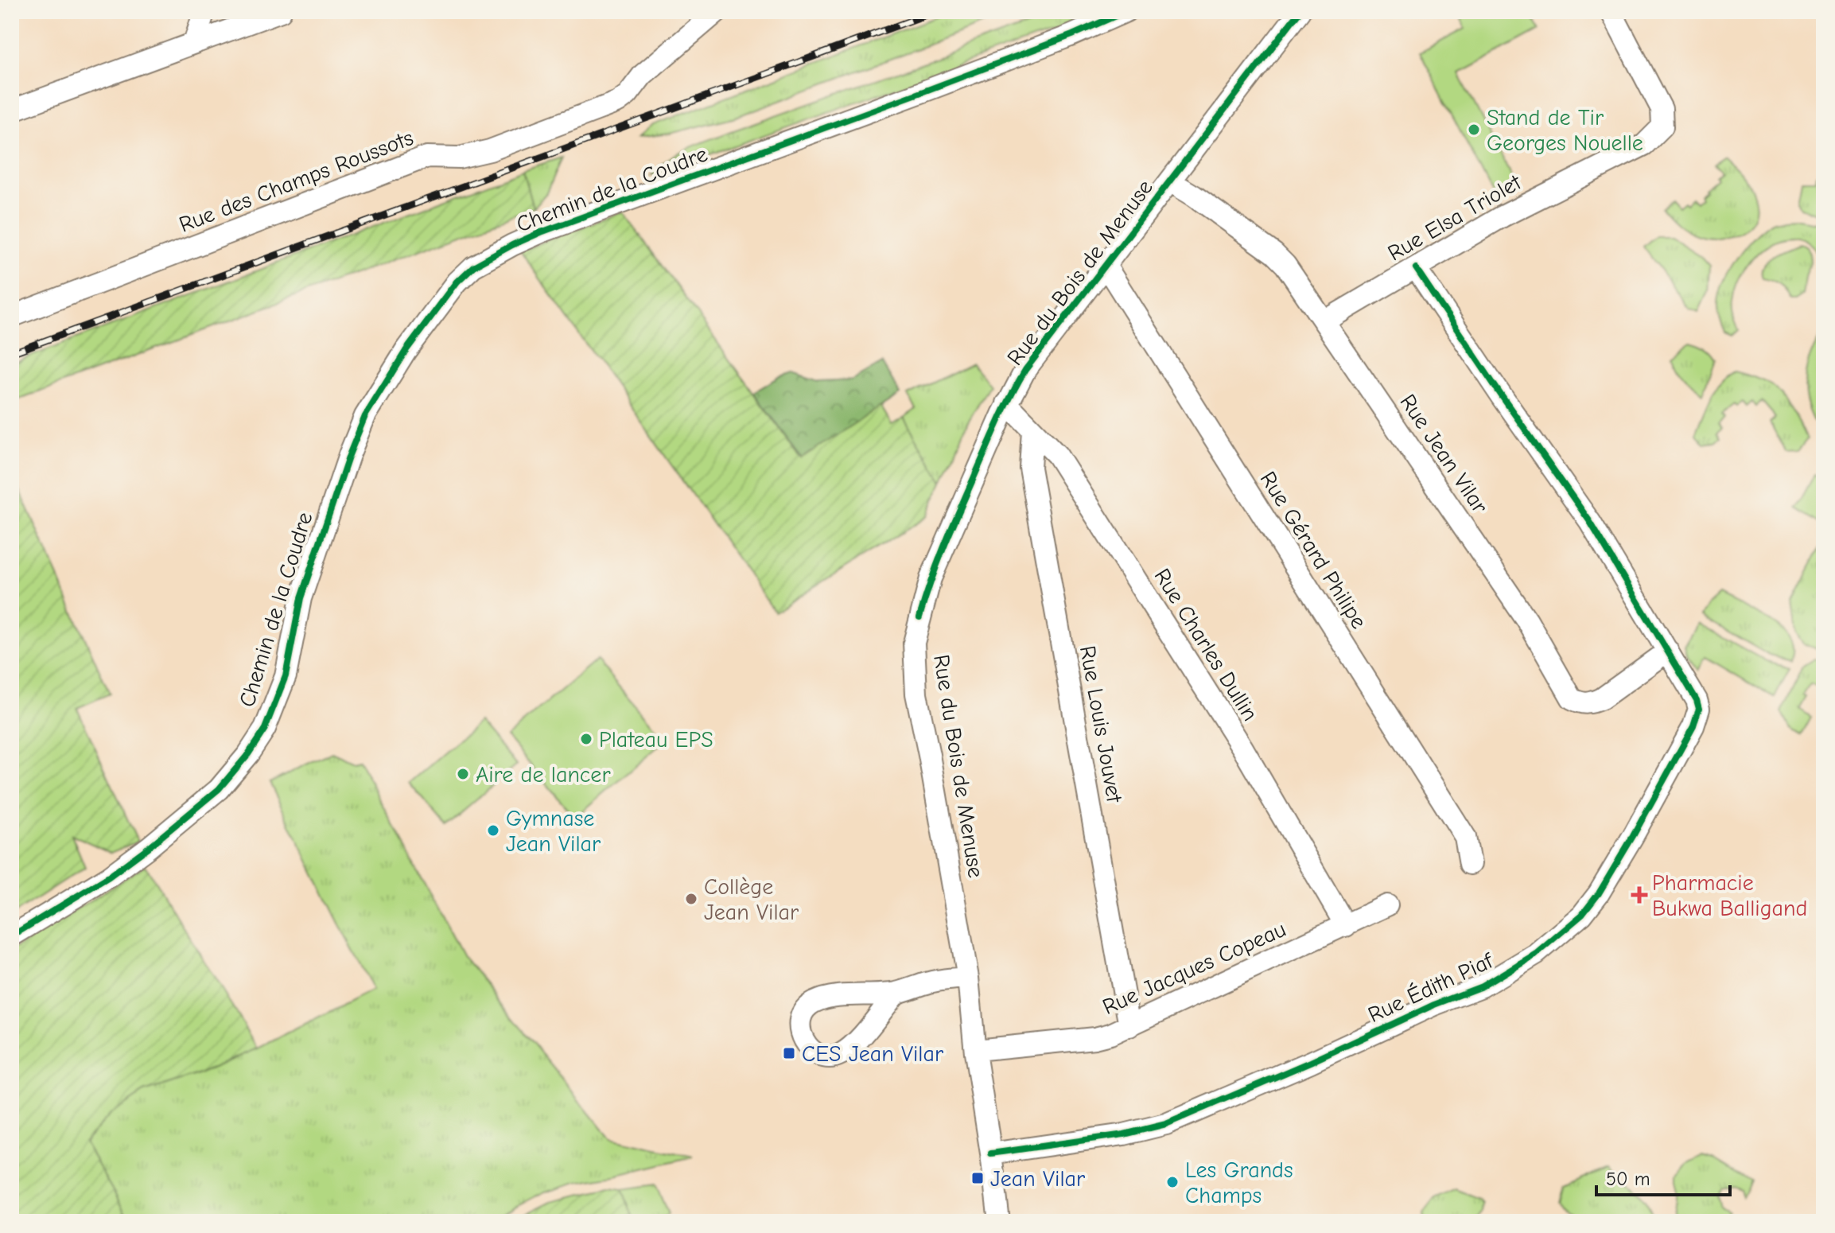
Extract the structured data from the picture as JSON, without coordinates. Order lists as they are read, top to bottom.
{
  "streets": {
    "street": [
      "Rue des Champs Roussots",
      "Chemin de la Coudre",
      "Rue Elsa Triolet",
      "Rue du Bois de Menuse",
      "Rue Jean Vilar",
      "Rue Gérard Philipe",
      "Rue Charles Dullin",
      "Rue Louis Jouvet",
      "Rue Jacques Copeau",
      "Rue Édith Piaf"
    ]
  },
  "crossings": [
    ["Rue Elsa Triolet", "Rue Jean Vilar"],
    ["Rue Elsa Triolet", "Rue Édith Piaf"],
    ["Rue du Bois de Menuse", "Rue Jean Vilar"],
    ["Rue du Bois de Menuse", "Rue Gérard Philipe"],
    ["Rue du Bois de Menuse", "Rue Charles Dullin"],
    ["Rue du Bois de Menuse", "Rue Jacques Copeau"],
    ["Rue du Bois de Menuse", "Rue Édith Piaf"],
    ["Rue Jean Vilar", "Rue Édith Piaf"],
    ["Rue Charles Dullin", "Rue Louis Jouvet"],
    ["Rue Charles Dullin", "Rue Jacques Copeau"],
    ["Rue Louis Jouvet", "Rue Jacques Copeau"]
  ],
  "places": {
    "other": [
      "Stand de Tir Georges Nouelle",
      "Plateau EPS",
      "Aire de lancer",
      "Gymnase Jean Vilar",
      "Collège Jean Vilar",
      "Les Grands Champs"
    ],
    "health": ["Pharmacie Bukwa Balligand"],
    "transit": ["CES Jean Vilar", "Jean Vilar"]
  },
  "scale_bar": "50 m"
}
